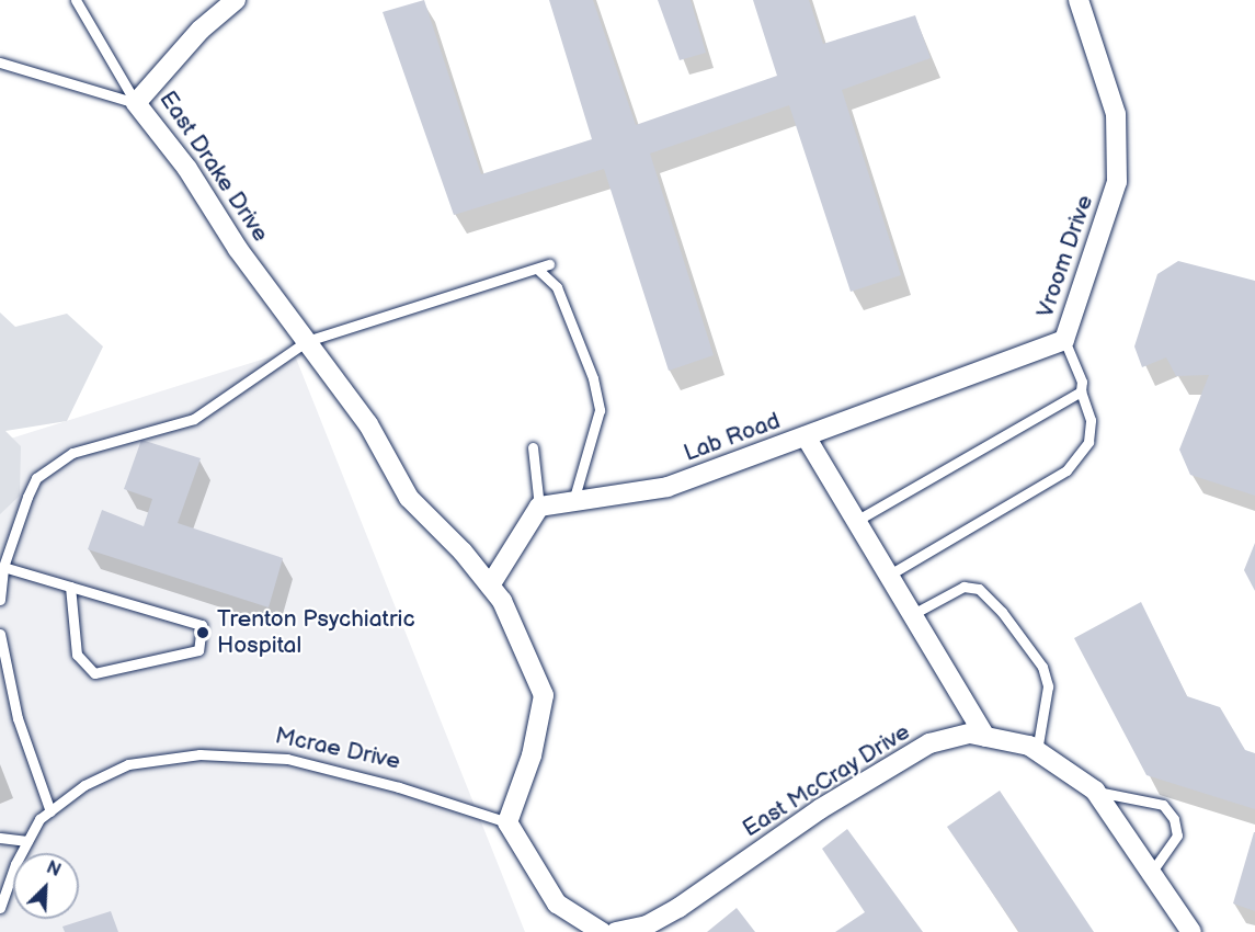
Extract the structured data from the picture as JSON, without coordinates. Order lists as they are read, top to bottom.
{
  "streets": {
    "street": [
      "East Drake Drive",
      "Vroom Drive",
      "Lab Road",
      "East McCray Drive"
    ],
    "lane": ["Mcrae Drive"]
  },
  "crossings": [
    ["East Drake Drive", "Mcrae Drive"],
    ["Vroom Drive", "Lab Road"],
    ["Lab Road", "East McCray Drive"]
  ],
  "places": ["Trenton Psychiatric Hospital"],
  "north": "top right"
}
